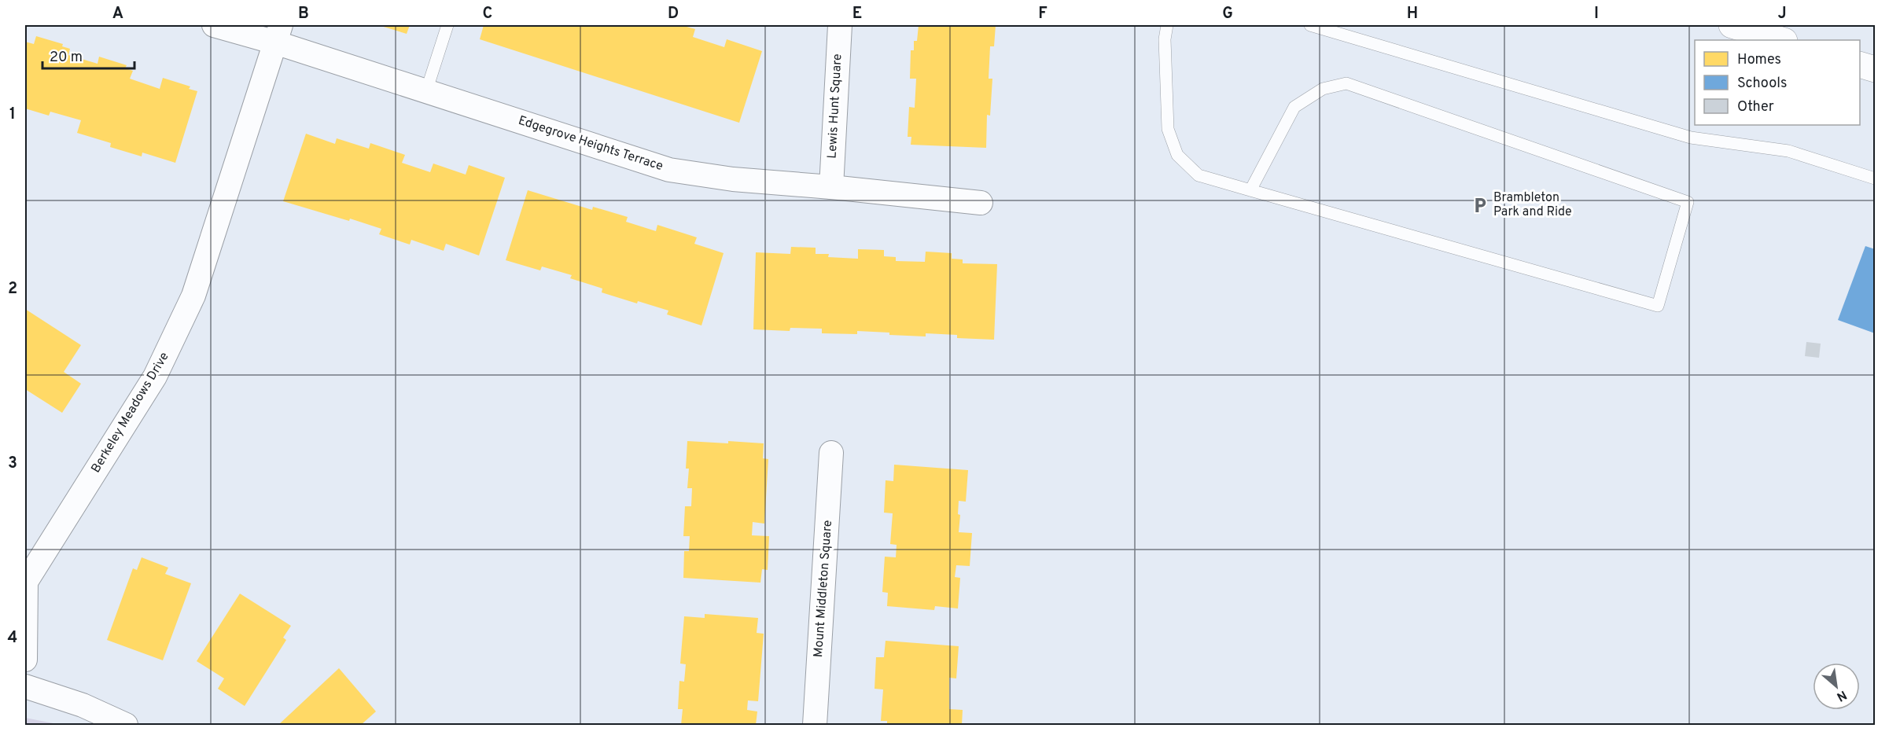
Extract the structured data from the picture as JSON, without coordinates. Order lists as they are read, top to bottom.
{
  "streets": {
    "street": [
      "Lewis Hunt Square",
      "Edgegrove Heights Terrace",
      "Berkeley Meadows Drive",
      "Mount Middleton Square"
    ]
  },
  "crossings": [
    ["Lewis Hunt Square", "Edgegrove Heights Terrace"],
    ["Edgegrove Heights Terrace", "Berkeley Meadows Drive"]
  ],
  "places": {
    "parking": ["Brambleton Park and Ride"]
  },
  "legend": ["Homes", "Schools", "Other"],
  "scale_bar": "20 m",
  "north": "bottom right",
  "grid": {
    "columns": [
      "A",
      "B",
      "C",
      "D",
      "E",
      "F",
      "G",
      "H",
      "I",
      "J"
    ],
    "rows": [
      "1",
      "2",
      "3",
      "4"
    ]
  }
}
